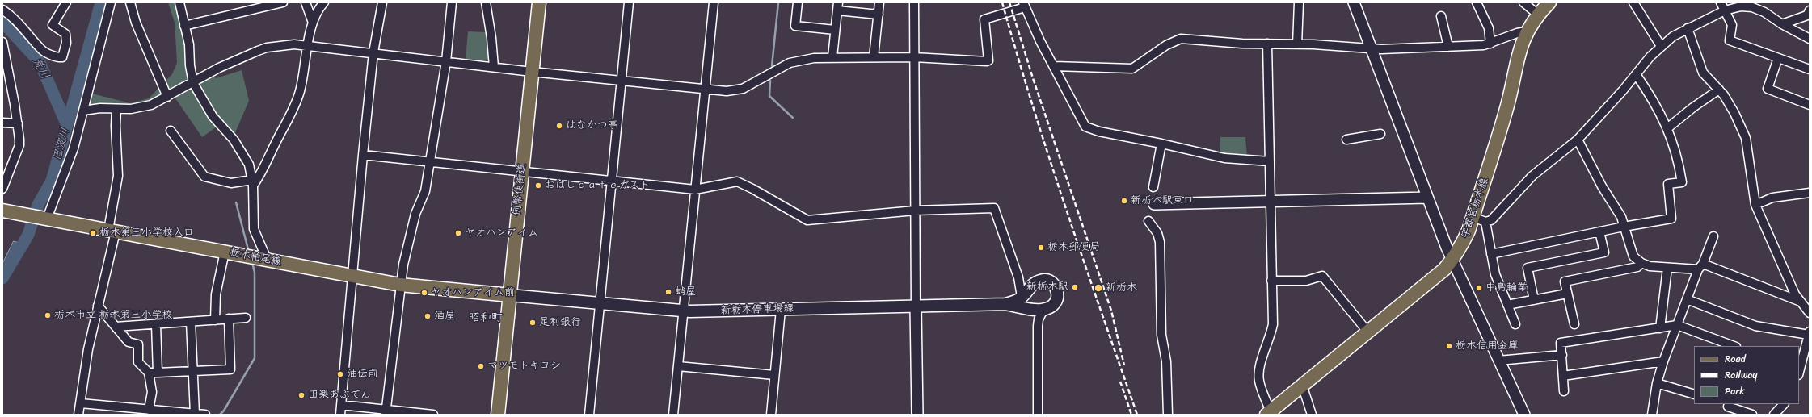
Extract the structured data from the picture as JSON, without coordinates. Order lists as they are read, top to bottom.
{
  "streets": {
    "main road": [
      "例幣使街道",
      "宇都宮栃木線",
      "栃木粕尾線",
      "新栃木停車場線"
    ]
  },
  "crossings": [
    ["例幣使街道", "栃木粕尾線"],
    ["例幣使街道", "新栃木停車場線"],
    ["栃木粕尾線", "新栃木停車場線"]
  ],
  "districts": ["昭和町"],
  "water": ["荒川", "巴波川"],
  "places": [
    "はなかつ亭",
    "おはしｃａｆｅガスト",
    "新栃木駅東口",
    "栃木第三小学校入口",
    "ヤオハンアイム",
    "栃木郵便局",
    "新栃木駅",
    "新栃木",
    "中島輪業",
    "蛸屋",
    "ヤオハンアイム前",
    "栃木市立 栃木第三小学校",
    "酒屋",
    "足利銀行",
    "栃木信用金庫",
    "マツモトキヨシ",
    "油伝前",
    "田楽あぶでん"
  ],
  "legend": ["Road", "Railway", "Park"]
}
